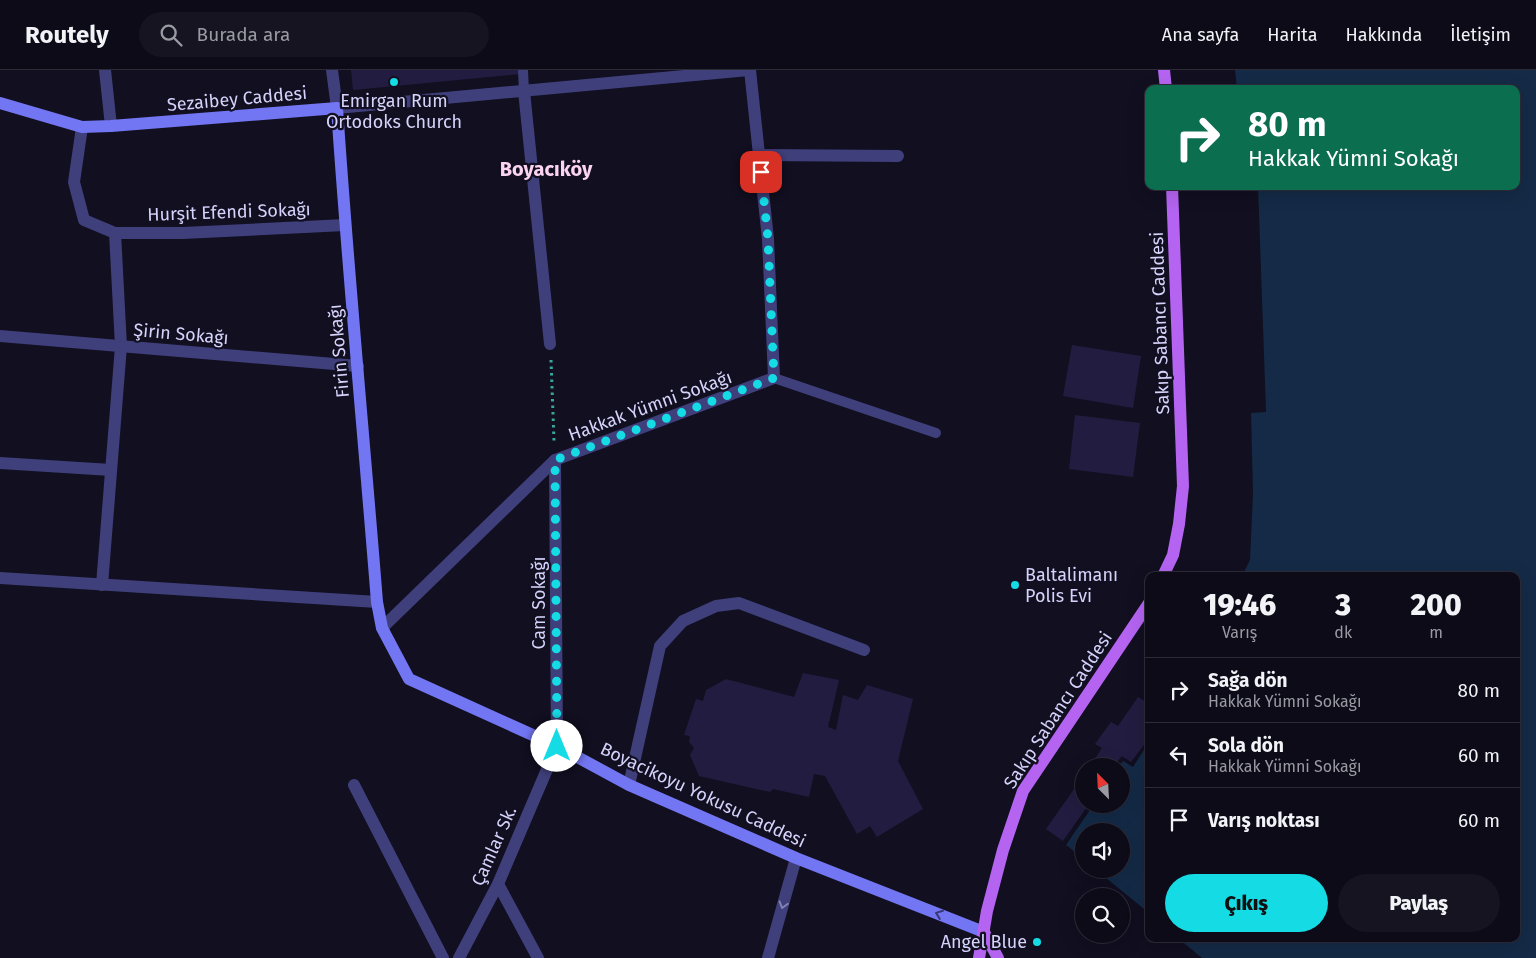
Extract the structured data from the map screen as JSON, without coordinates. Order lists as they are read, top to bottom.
{
  "streets": {
    "main road": ["Sakıp Sabancı Caddesi"],
    "street": [
      "Sezaibey Caddesi",
      "Hurşit Efendi Sokağı",
      "Şirin Sokağı",
      "Firin Sokağı",
      "Hakkak Yümni Sokağı",
      "Cam Sokağı",
      "Boyacikoyu Yokusu Caddesi",
      "Çamlar Sk."
    ]
  },
  "crossings": [
    ["Sezaibey Caddesi", "Firin Sokağı"],
    ["Hurşit Efendi Sokağı", "Firin Sokağı"],
    ["Sakıp Sabancı Caddesi", "Boyacikoyu Yokusu Caddesi"],
    ["Şirin Sokağı", "Firin Sokağı"],
    ["Firin Sokağı", "Hakkak Yümni Sokağı"],
    ["Firin Sokağı", "Boyacikoyu Yokusu Caddesi"],
    ["Hakkak Yümni Sokağı", "Cam Sokağı"],
    ["Hakkak Yümni Sokağı", "Boyacikoyu Yokusu Caddesi"],
    ["Cam Sokağı", "Boyacikoyu Yokusu Caddesi"],
    ["Cam Sokağı", "Çamlar Sk."],
    ["Boyacikoyu Yokusu Caddesi", "Çamlar Sk."]
  ],
  "districts": ["Boyacıköy"],
  "places": ["Emirgan Rum Ortodoks Church", "Baltalimanı Polis Evi", "Angel Blue"],
  "north": "top left",
  "page": {
    "header": "Routely",
    "search": "Burada ara",
    "nav": [
      "Ana sayfa",
      "Harita",
      "Hakkında",
      "İletişim"
    ],
    "turn": ["80 m", "Hakkak Yümni Sokağı"],
    "eta": [
      "19:46",
      "Varış",
      "3",
      "dk",
      "200",
      "m"
    ],
    "list": [
      {
        "name": "Sağa dön",
        "note": "Hakkak Yümni Sokağı",
        "value": "80 m"
      },
      {
        "name": "Sola dön",
        "note": "Hakkak Yümni Sokağı",
        "value": "60 m"
      },
      {
        "name": "Varış noktası",
        "value": "60 m"
      }
    ],
    "buttons": ["Çıkış", "Paylaş"]
  }
}
